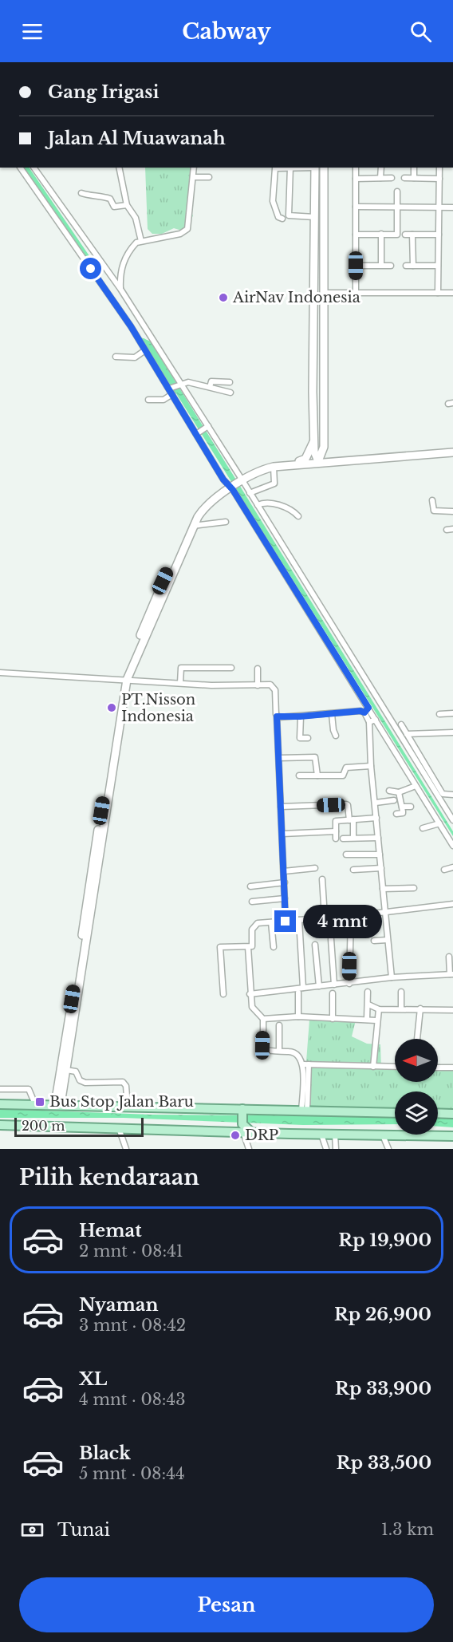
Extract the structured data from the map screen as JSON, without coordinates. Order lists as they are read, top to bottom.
{
  "places": {
    "other": ["AirNav Indonesia", "PT.Nisson Indonesia", "DRP"],
    "transit": ["Bus Stop Jalan Baru"]
  },
  "scale_bar": "200 m",
  "north": "left",
  "page": {
    "header": "Cabway",
    "banner": ["Gang Irigasi", "Jalan Al Muawanah"],
    "bubble": "4 mnt",
    "scale": "200 m",
    "heading": "Pilih kendaraan",
    "list": [
      {
        "name": "Hemat",
        "note": "2 mnt · 08:41",
        "value": "Rp 19,900"
      },
      {
        "name": "Nyaman",
        "note": "3 mnt · 08:42",
        "value": "Rp 26,900"
      },
      {
        "name": "XL",
        "note": "4 mnt · 08:43",
        "value": "Rp 33,900"
      },
      {
        "name": "Black",
        "note": "5 mnt · 08:44",
        "value": "Rp 33,500"
      }
    ],
    "pay": ["Tunai", "1.3 km"],
    "buttons": "Pesan"
  }
}
